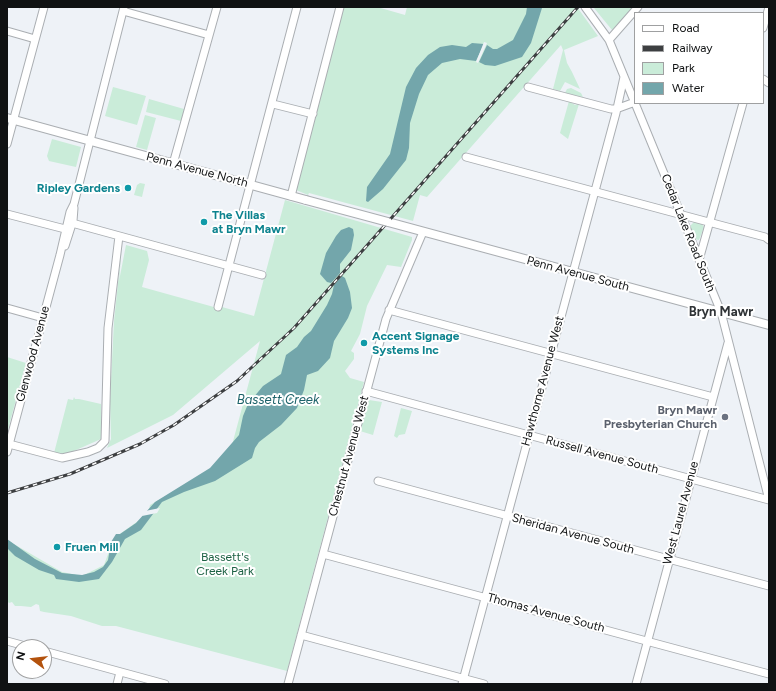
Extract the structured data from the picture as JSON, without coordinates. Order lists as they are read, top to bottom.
{
  "streets": {
    "main road": ["Penn Avenue North", "Penn Avenue South"],
    "street": [
      "Cedar Lake Road South",
      "Glenwood Avenue",
      "Hawthorne Avenue West",
      "Russell Avenue South",
      "Chestnut Avenue West",
      "West Laurel Avenue",
      "Sheridan Avenue South",
      "Thomas Avenue South"
    ]
  },
  "crossings": [
    ["Penn Avenue North", "Penn Avenue South"],
    ["Penn Avenue North", "Glenwood Avenue"],
    ["Cedar Lake Road South", "Penn Avenue South"],
    ["Cedar Lake Road South", "Hawthorne Avenue West"],
    ["Cedar Lake Road South", "Russell Avenue South"],
    ["Cedar Lake Road South", "West Laurel Avenue"],
    ["Penn Avenue South", "Hawthorne Avenue West"],
    ["Penn Avenue South", "Chestnut Avenue West"],
    ["Hawthorne Avenue West", "Russell Avenue South"],
    ["Hawthorne Avenue West", "Sheridan Avenue South"],
    ["Hawthorne Avenue West", "Thomas Avenue South"],
    ["Russell Avenue South", "Chestnut Avenue West"],
    ["Russell Avenue South", "West Laurel Avenue"],
    ["Chestnut Avenue West", "Thomas Avenue South"],
    ["West Laurel Avenue", "Sheridan Avenue South"],
    ["West Laurel Avenue", "Thomas Avenue South"]
  ],
  "districts": ["Bryn Mawr"],
  "water": ["Bassett Creek"],
  "parks": ["Bassett's Creek Park"],
  "places": [
    "Ripley Gardens",
    "The Villas at Bryn Mawr",
    "Accent Signage Systems Inc",
    "Bryn Mawr Presbyterian Church",
    "Fruen Mill"
  ],
  "legend": [
    "Road",
    "Railway",
    "Park",
    "Water"
  ],
  "north": "left"
}
